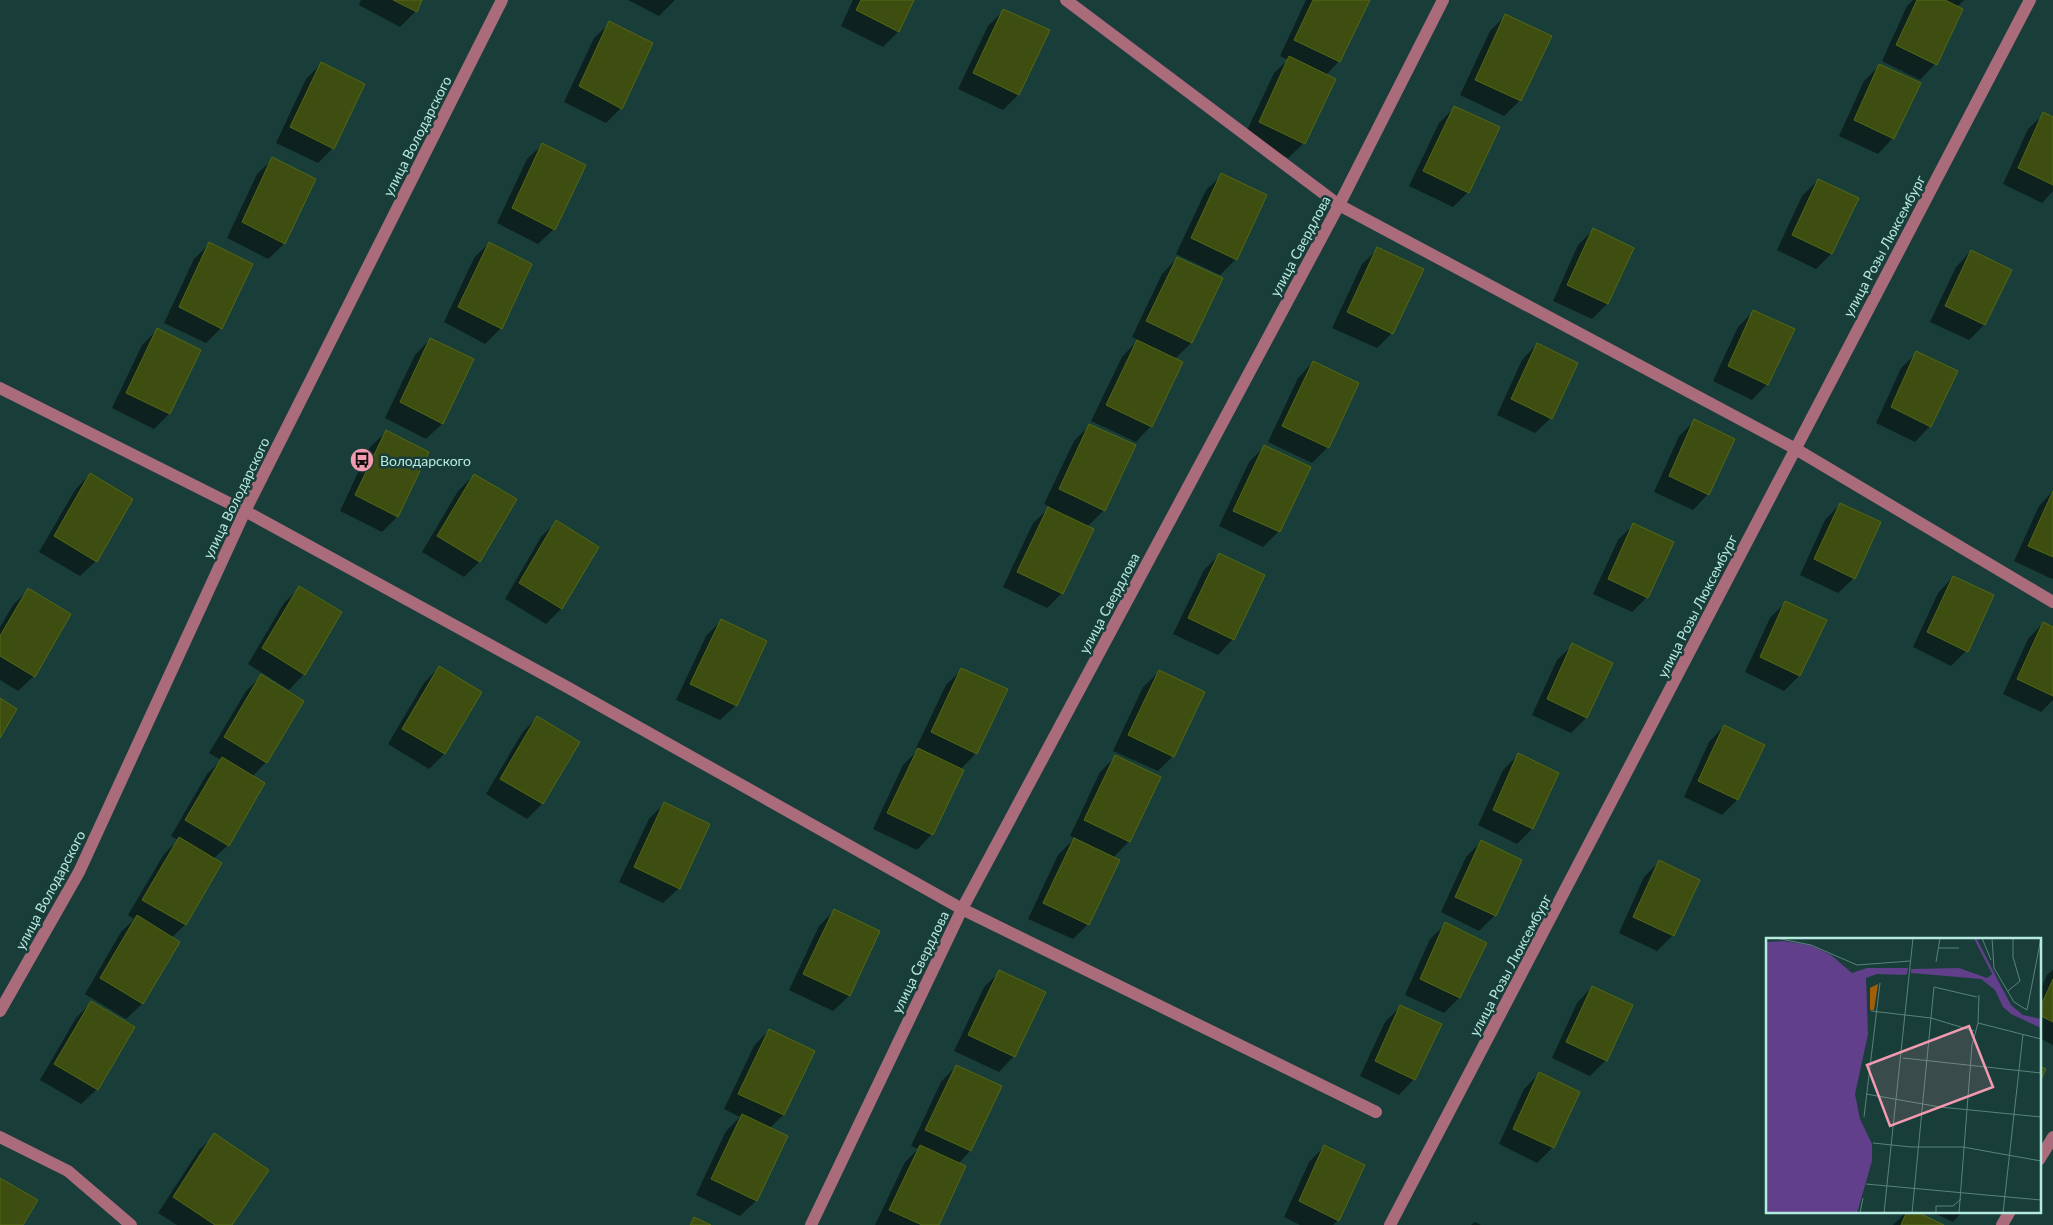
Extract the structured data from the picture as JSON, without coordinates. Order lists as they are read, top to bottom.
{
  "streets": {
    "street": ["улица Володарского", "улица Свердлова", "улица Розы Люксембург"]
  },
  "places": {
    "bus stop": ["Володарского"]
  }
}
